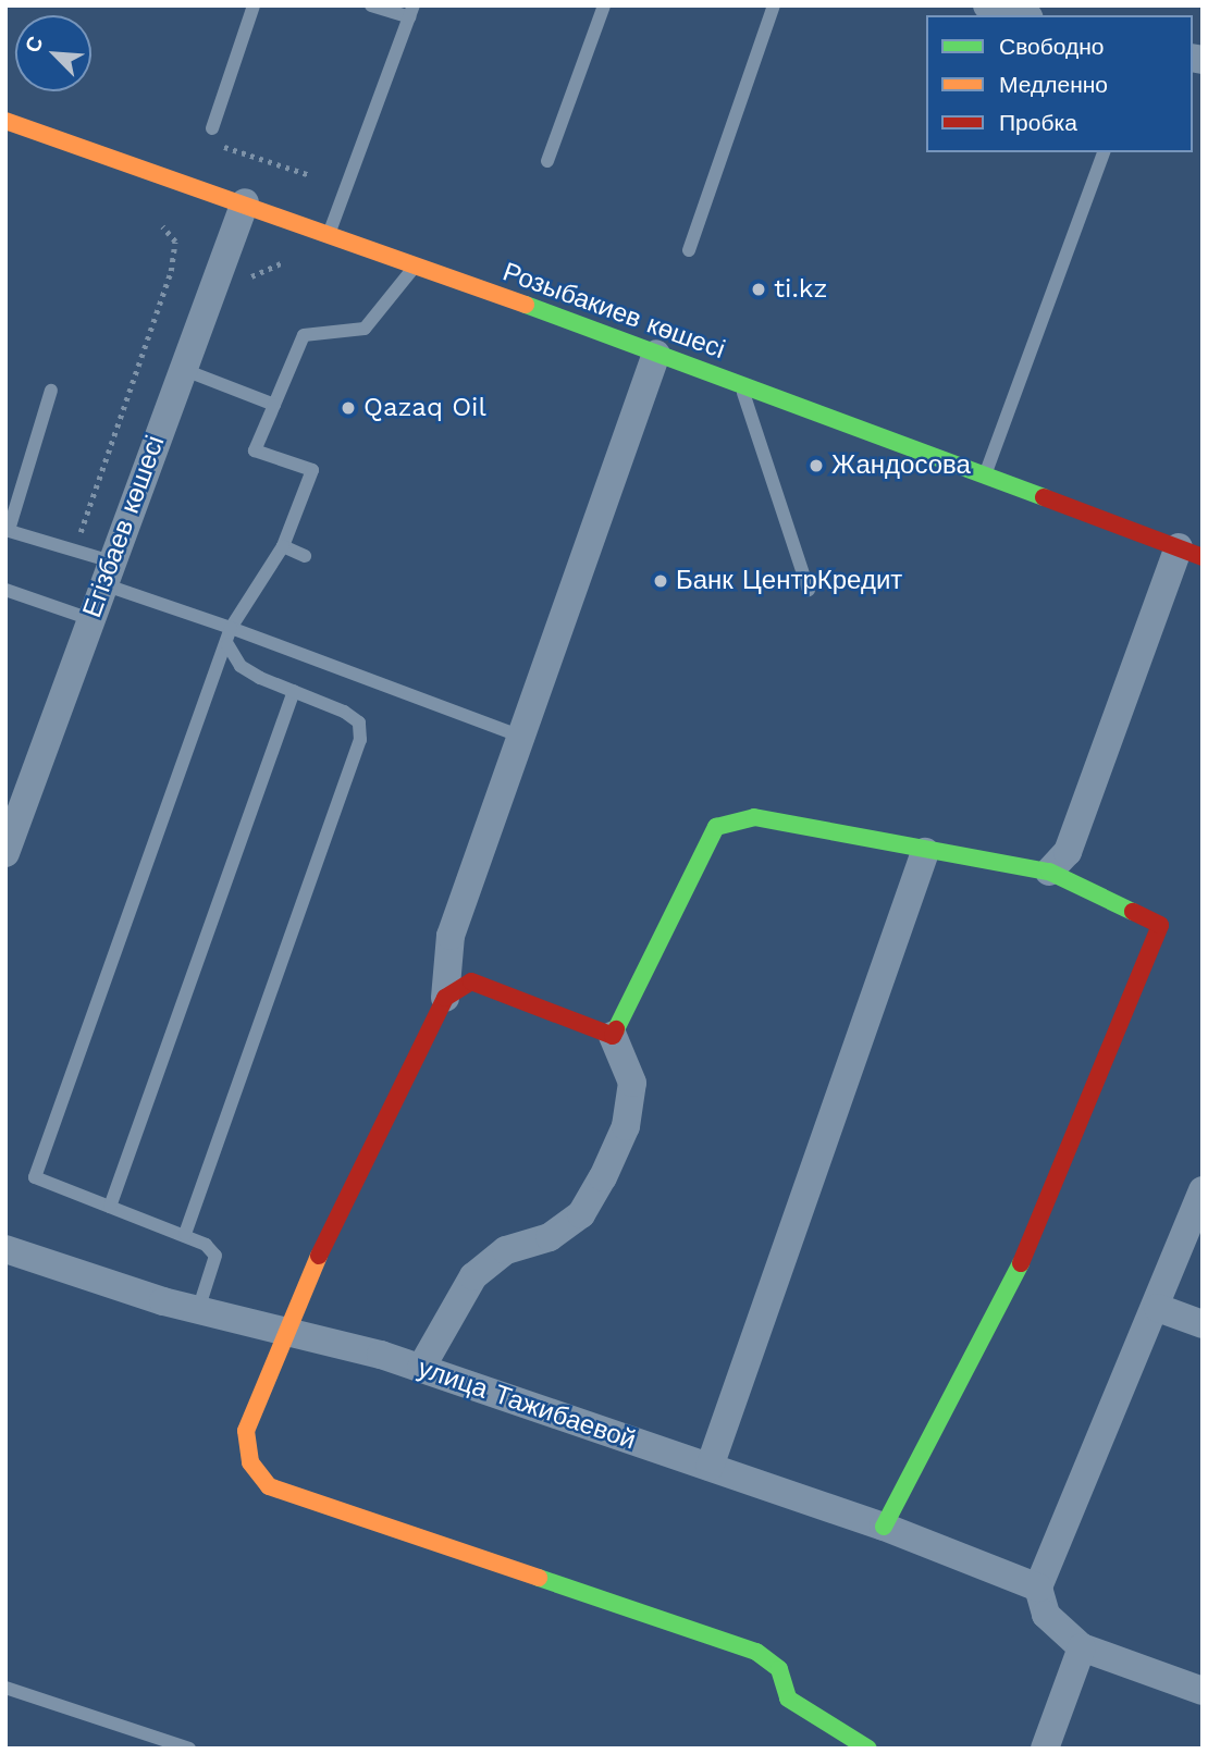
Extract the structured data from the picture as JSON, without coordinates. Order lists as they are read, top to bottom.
{
  "streets": {
    "street": ["Розыбакиев көшесі", "Егізбаев көшесі", "улица Тажибаевой"]
  },
  "crossings": [
    ["Розыбакиев көшесі", "Егізбаев көшесі"]
  ],
  "places": [
    "ti.kz",
    "Qazaq Oil",
    "Жандосова",
    "Банк ЦентрКредит"
  ],
  "legend": ["Свободно", "Медленно", "Пробка"],
  "north": "top left"
}
